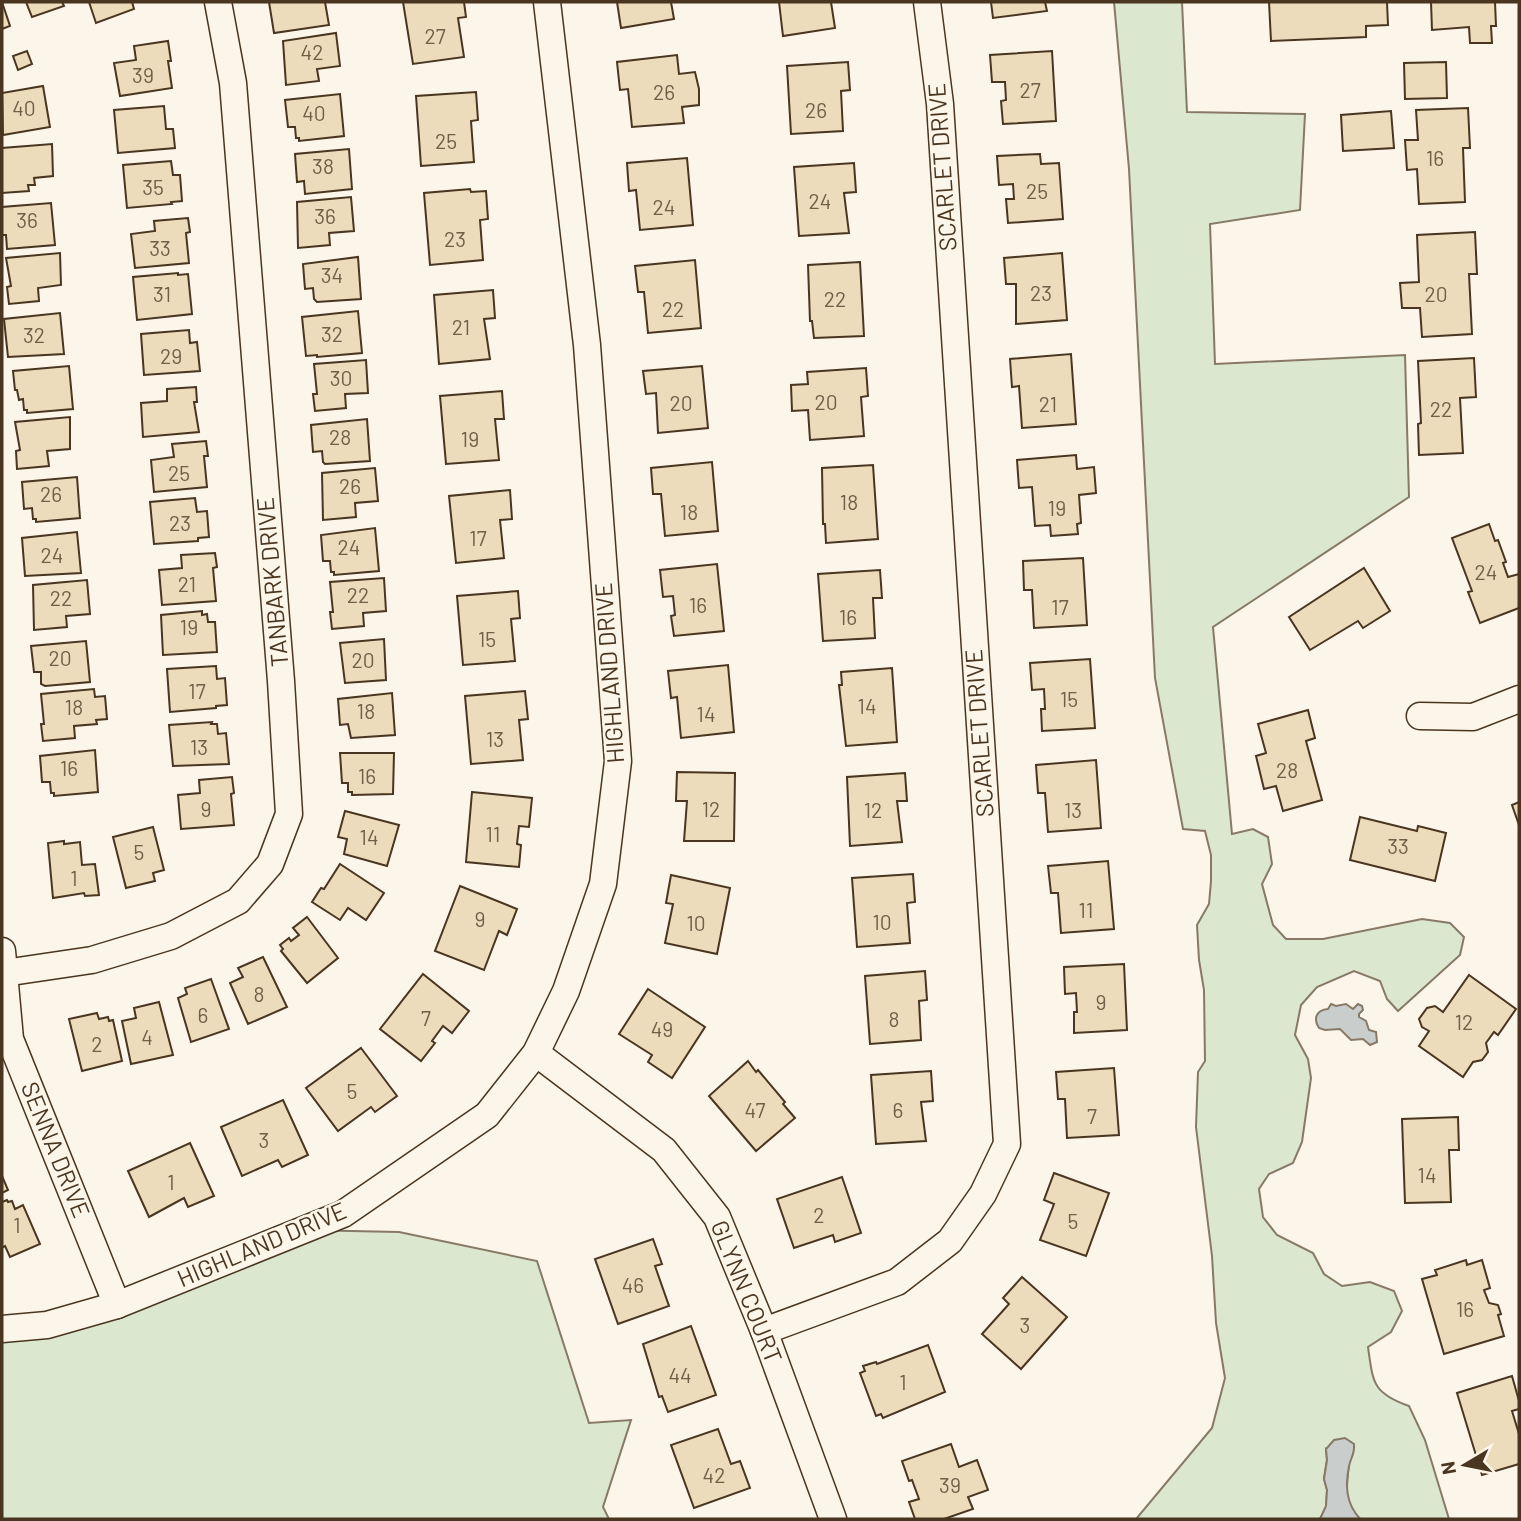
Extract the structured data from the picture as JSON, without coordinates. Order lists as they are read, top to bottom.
{
  "streets": {
    "street": [
      "SCARLET DRIVE",
      "TANBARK DRIVE",
      "HIGHLAND DRIVE",
      "SENNA DRIVE",
      "GLYNN COURT"
    ]
  },
  "crossings": [
    ["SCARLET DRIVE", "GLYNN COURT"],
    ["TANBARK DRIVE", "SENNA DRIVE"],
    ["HIGHLAND DRIVE", "SENNA DRIVE"],
    ["HIGHLAND DRIVE", "GLYNN COURT"]
  ],
  "house_numbers": [
    "27",
    "42",
    "39",
    "27",
    "26",
    "40",
    "26",
    "40",
    "25",
    "16",
    "38",
    "35",
    "25",
    "24",
    "24",
    "36",
    "36",
    "23",
    "33",
    "34",
    "23",
    "31",
    "20",
    "22",
    "22",
    "21",
    "32",
    "32",
    "29",
    "30",
    "20",
    "20",
    "21",
    "22",
    "28",
    "19",
    "25",
    "26",
    "26",
    "18",
    "19",
    "18",
    "23",
    "17",
    "24",
    "24",
    "24",
    "21",
    "22",
    "22",
    "16",
    "17",
    "16",
    "19",
    "15",
    "20",
    "20",
    "17",
    "15",
    "14",
    "18",
    "18",
    "14",
    "13",
    "13",
    "16",
    "28",
    "16",
    "9",
    "12",
    "12",
    "13",
    "11",
    "14",
    "33",
    "5",
    "1",
    "11",
    "9",
    "10",
    "10",
    "8",
    "9",
    "6",
    "7",
    "8",
    "12",
    "49",
    "4",
    "2",
    "5",
    "47",
    "6",
    "7",
    "3",
    "14",
    "1",
    "2",
    "5",
    "1",
    "46",
    "16",
    "3",
    "44",
    "1",
    "42",
    "39"
  ],
  "north": "left"
}
